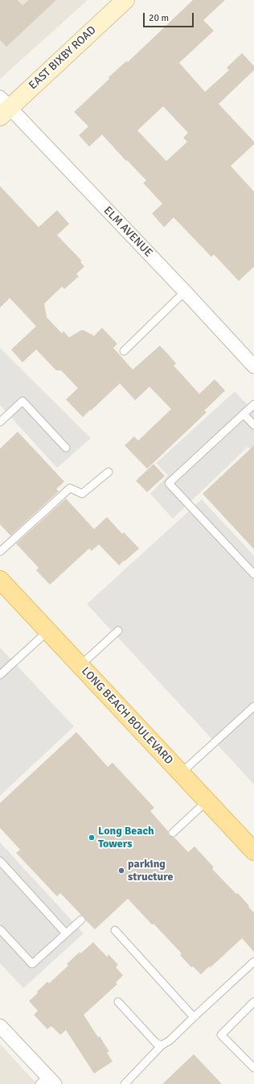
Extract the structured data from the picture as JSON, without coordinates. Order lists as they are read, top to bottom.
{
  "streets": {
    "main road": ["LONG BEACH BOULEVARD"],
    "street": ["EAST BIXBY ROAD", "ELM AVENUE"]
  },
  "crossings": [
    ["EAST BIXBY ROAD", "ELM AVENUE"]
  ],
  "places": ["Long Beach Towers", "parking structure"],
  "scale_bar": "20 m"
}
